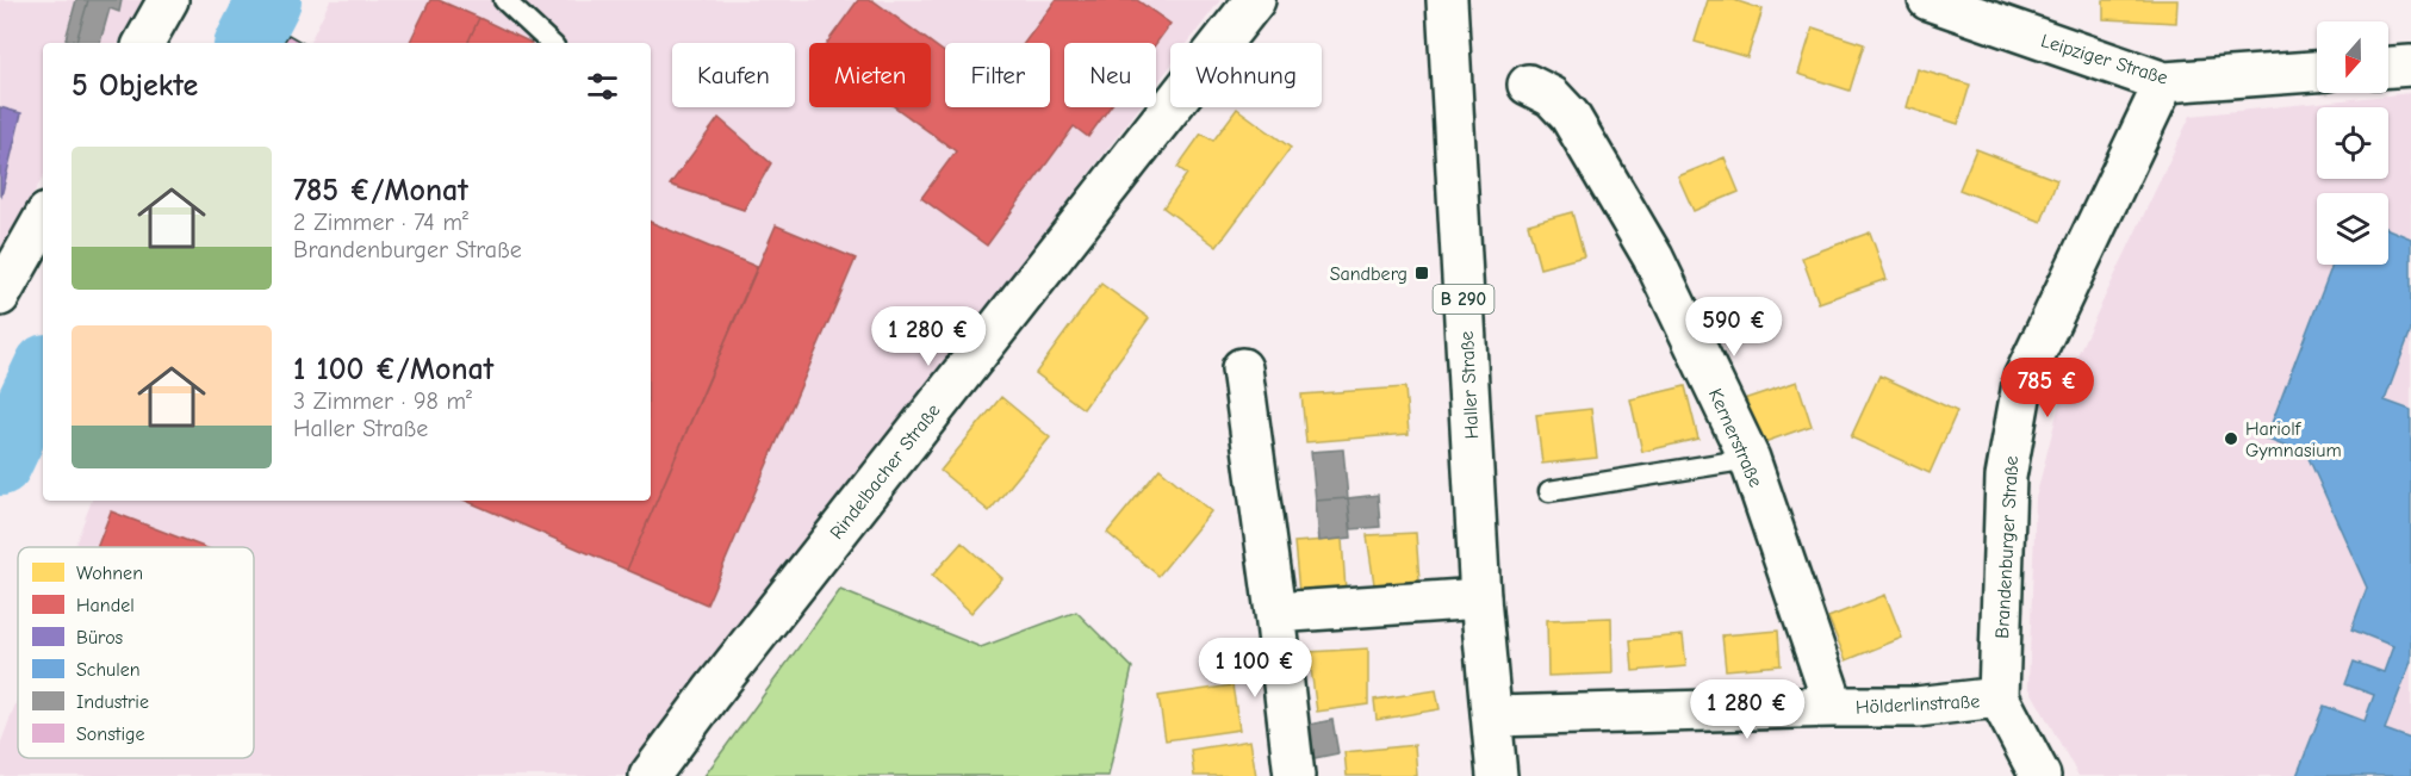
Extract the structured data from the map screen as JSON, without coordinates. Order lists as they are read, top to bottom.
{
  "streets": {
    "street": [
      "Leipziger Straße",
      "B 290",
      "Haller Straße",
      "Kernerstraße",
      "Rindelbacher Straße",
      "Brandenburger Straße",
      "Hölderlinstraße"
    ]
  },
  "crossings": [
    ["Leipziger Straße", "Brandenburger Straße"],
    ["Haller Straße", "Hölderlinstraße"],
    ["Kernerstraße", "Hölderlinstraße"],
    ["Brandenburger Straße", "Hölderlinstraße"]
  ],
  "places": {
    "transit": ["Sandberg"],
    "other": ["Hariolf Gymnasium"]
  },
  "legend": [
    "Wohnen",
    "Handel",
    "Büros",
    "Schulen",
    "Industrie",
    "Sonstige"
  ],
  "north": "bottom",
  "page": {
    "chip": [
      "Kaufen",
      "Mieten",
      "Filter",
      "Neu",
      "Wohnung"
    ],
    "heading": "5 Objekte",
    "list": [
      {
        "name": "785 €/Monat",
        "note": "2 Zimmer · 74 m² · Brandenburger Straße"
      },
      {
        "name": "1 100 €/Monat",
        "note": "3 Zimmer · 98 m² · Haller Straße"
      }
    ],
    "price": [
      "590 €",
      "1 280 €",
      "785 €",
      "1 100 €",
      "1 280 €"
    ]
  }
}
